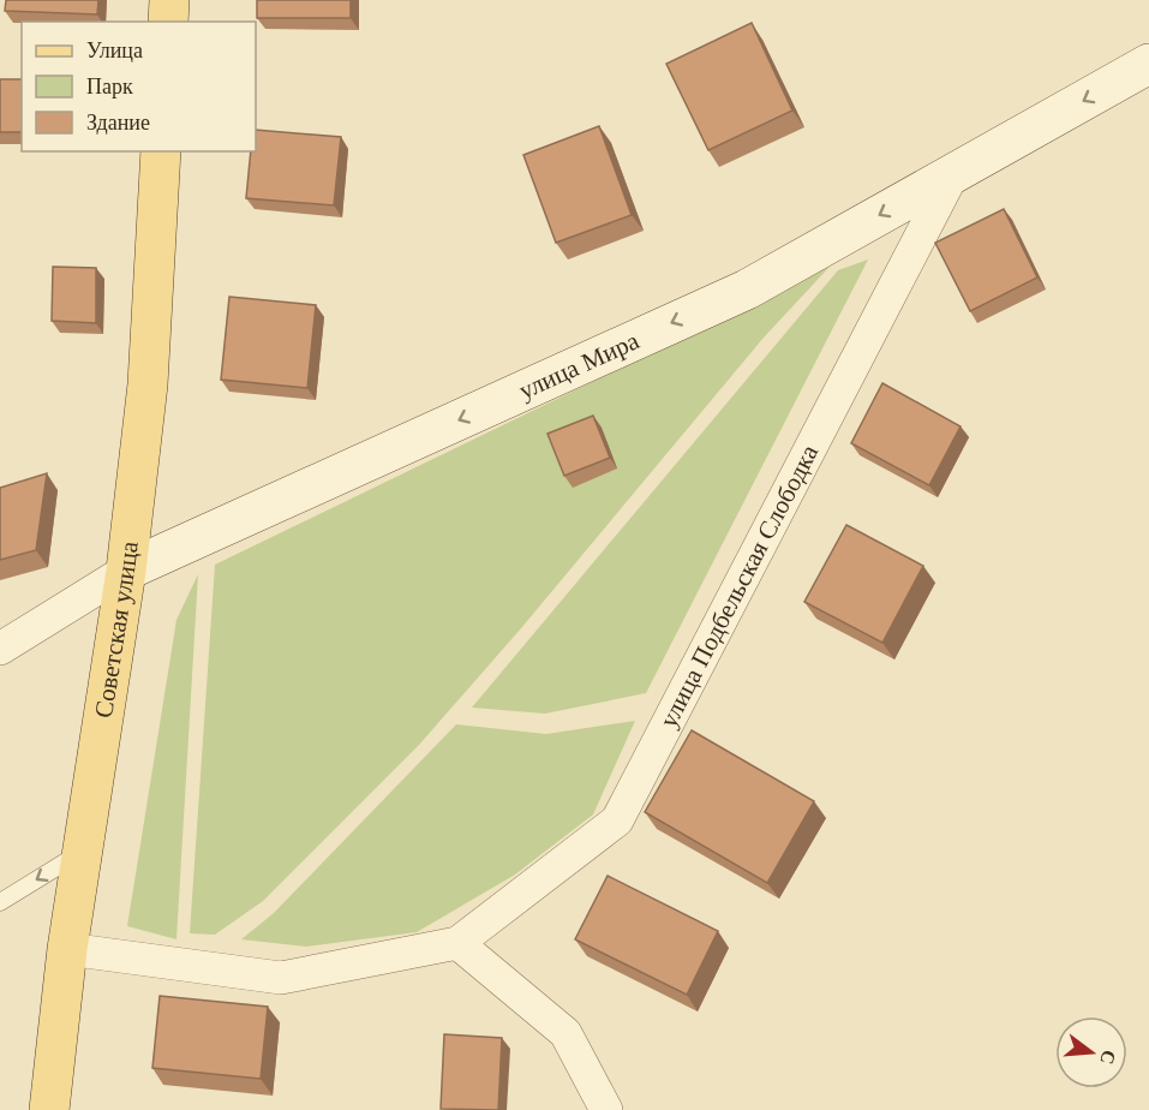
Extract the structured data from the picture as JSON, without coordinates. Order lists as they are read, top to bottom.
{
  "streets": {
    "main road": ["улица Мира", "Советская улица"],
    "street": ["улица Подбельская Слободка"]
  },
  "crossings": [
    ["улица Мира", "улица Подбельская Слободка"],
    ["улица Мира", "Советская улица"]
  ],
  "one_way": ["улица Мира"],
  "legend": ["Улица", "Парк", "Здание"],
  "north": "right"
}
